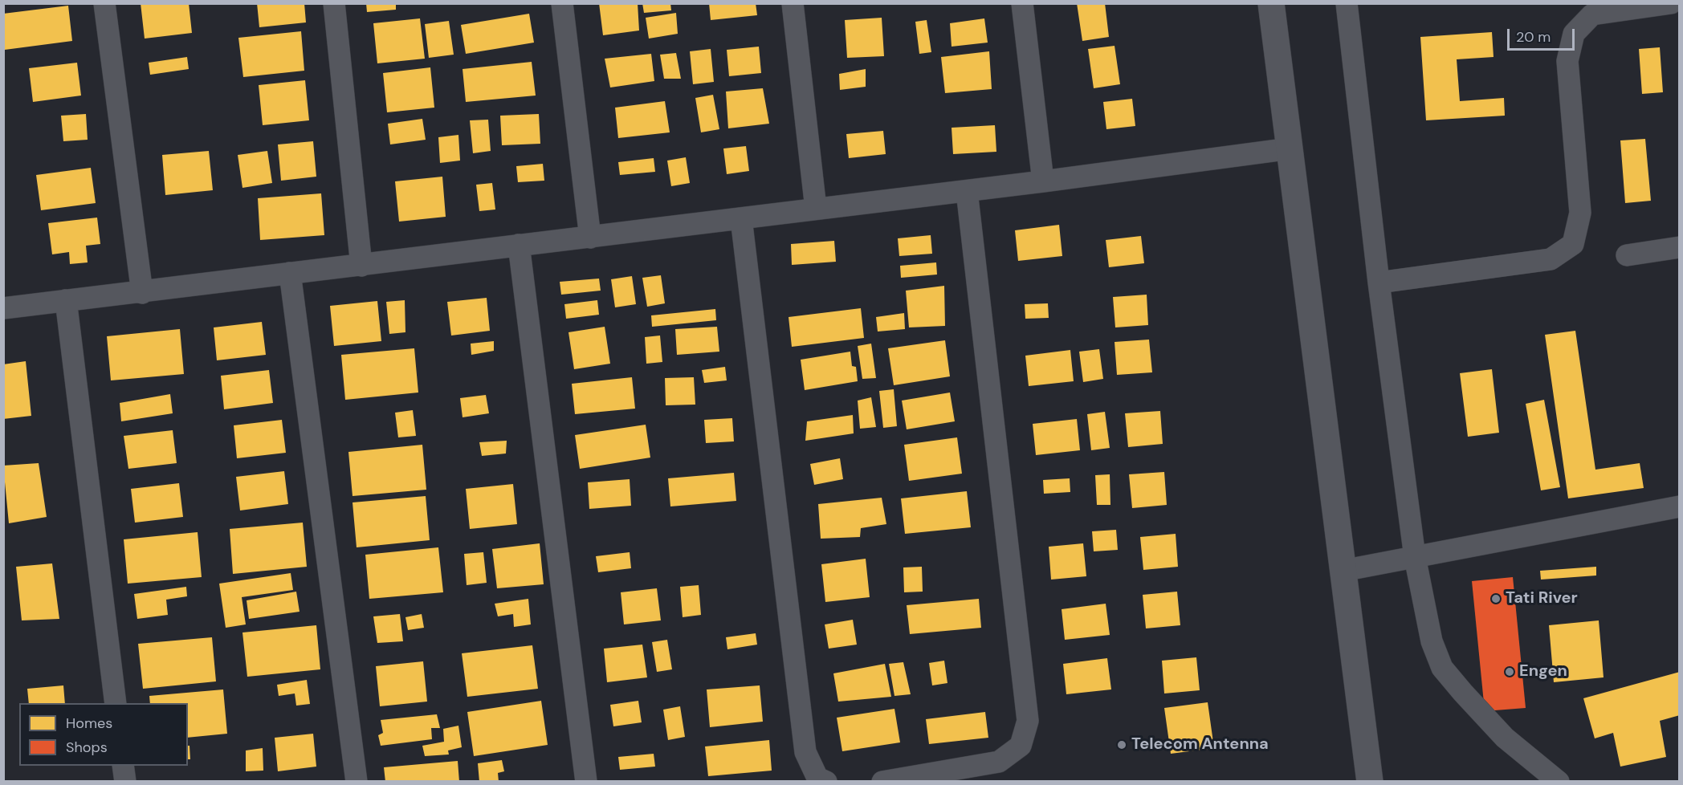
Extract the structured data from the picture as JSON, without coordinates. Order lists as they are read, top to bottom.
{
  "places": ["Tati River", "Engen", "Telecom Antenna"],
  "legend": ["Homes", "Shops"],
  "scale_bar": "20 m"
}
